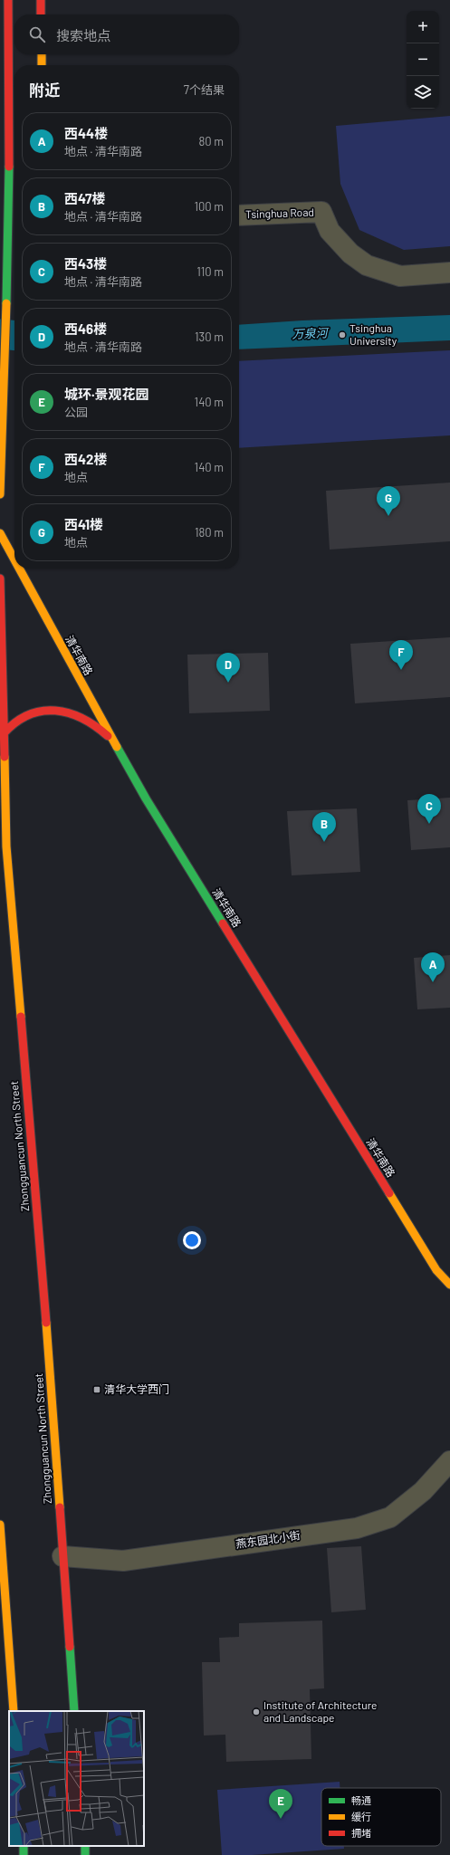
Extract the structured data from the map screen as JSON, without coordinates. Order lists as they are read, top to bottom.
{
  "streets": {
    "main road": ["清华南路", "Zhongguancun North Street"],
    "street": ["Tsinghua Road", "燕东园北小街"]
  },
  "crossings": [
    ["Zhongguancun North Street", "燕东园北小街"]
  ],
  "water": ["万泉河"],
  "places": {
    "other": ["Tsinghua University", "Institute of Architecture and Landscape"],
    "transit": ["清华大学西门"]
  },
  "legend": ["畅通", "缓行", "拥堵"],
  "page": {
    "map_buttons": ["+", "−"],
    "search": "搜索地点",
    "heading": ["附近", "7个结果"],
    "list": [
      {
        "mark": "A",
        "name": "西44楼",
        "note": "地点 · 清华南路",
        "value": "80 m"
      },
      {
        "mark": "B",
        "name": "西47楼",
        "note": "地点 · 清华南路",
        "value": "100 m"
      },
      {
        "mark": "C",
        "name": "西43楼",
        "note": "地点 · 清华南路",
        "value": "110 m"
      },
      {
        "mark": "D",
        "name": "西46楼",
        "note": "地点 · 清华南路",
        "value": "130 m"
      },
      {
        "mark": "E",
        "name": "城环·景观花园",
        "note": "公园",
        "value": "140 m"
      },
      {
        "mark": "F",
        "name": "西42楼",
        "note": "地点",
        "value": "140 m"
      },
      {
        "mark": "G",
        "name": "西41楼",
        "note": "地点",
        "value": "180 m"
      }
    ],
    "pins": [
      "G",
      "F",
      "D",
      "C",
      "B",
      "A",
      "E"
    ]
  }
}
